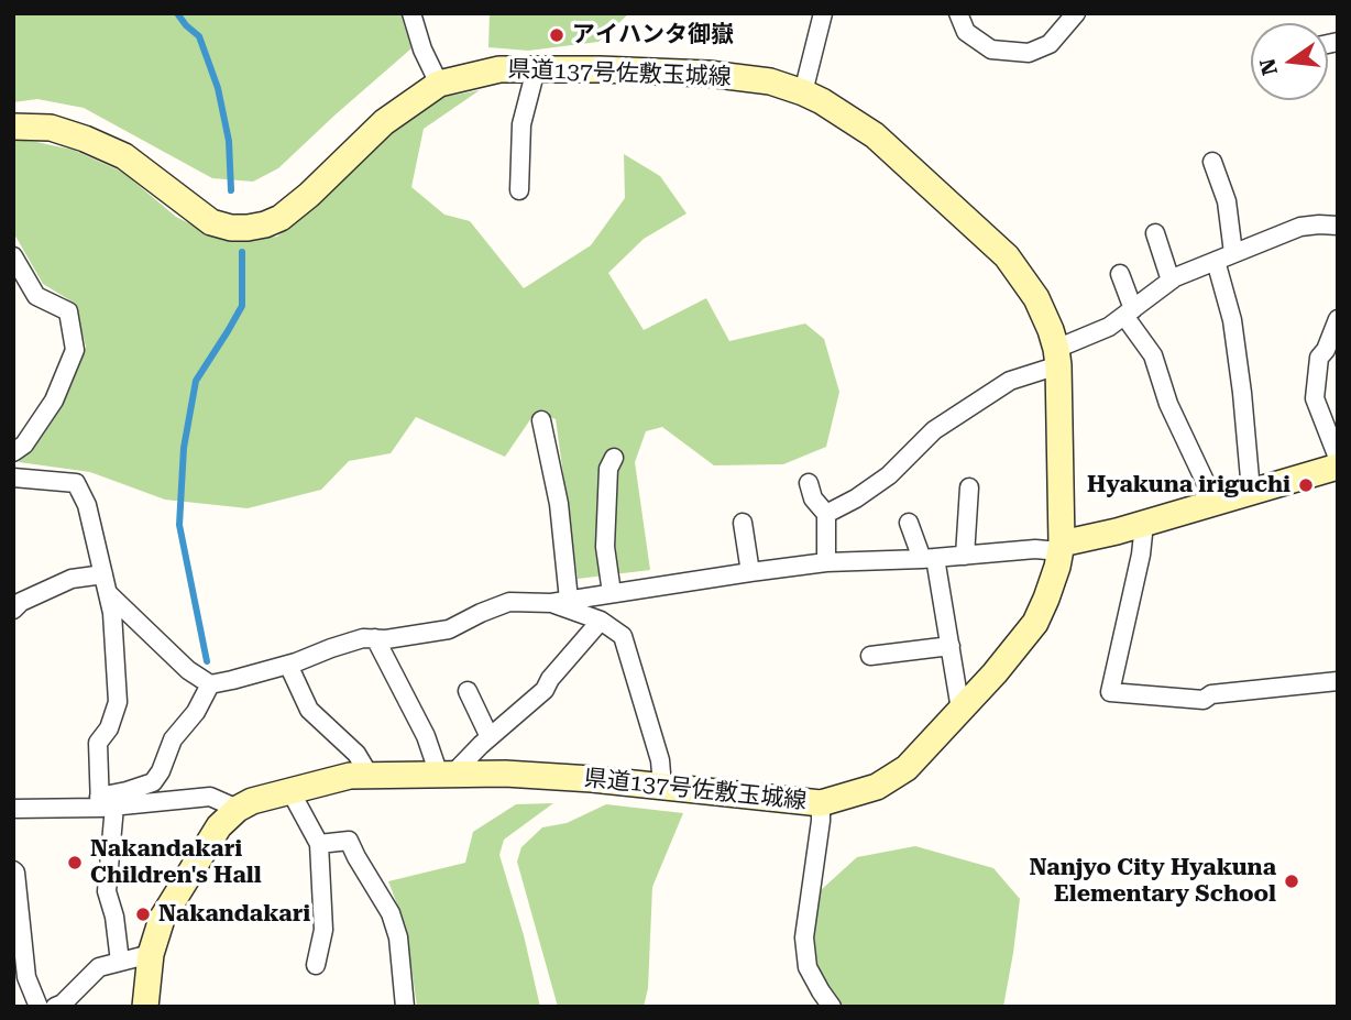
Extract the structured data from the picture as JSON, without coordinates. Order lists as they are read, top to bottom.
{
  "streets": {
    "main road": ["県道137号佐敷玉城線"]
  },
  "places": [
    "アイハンタ御嶽",
    "Hyakuna iriguchi",
    "Nakandakari Children's Hall",
    "Nanjyo City Hyakuna Elementary School",
    "Nakandakari"
  ],
  "north": "left"
}
